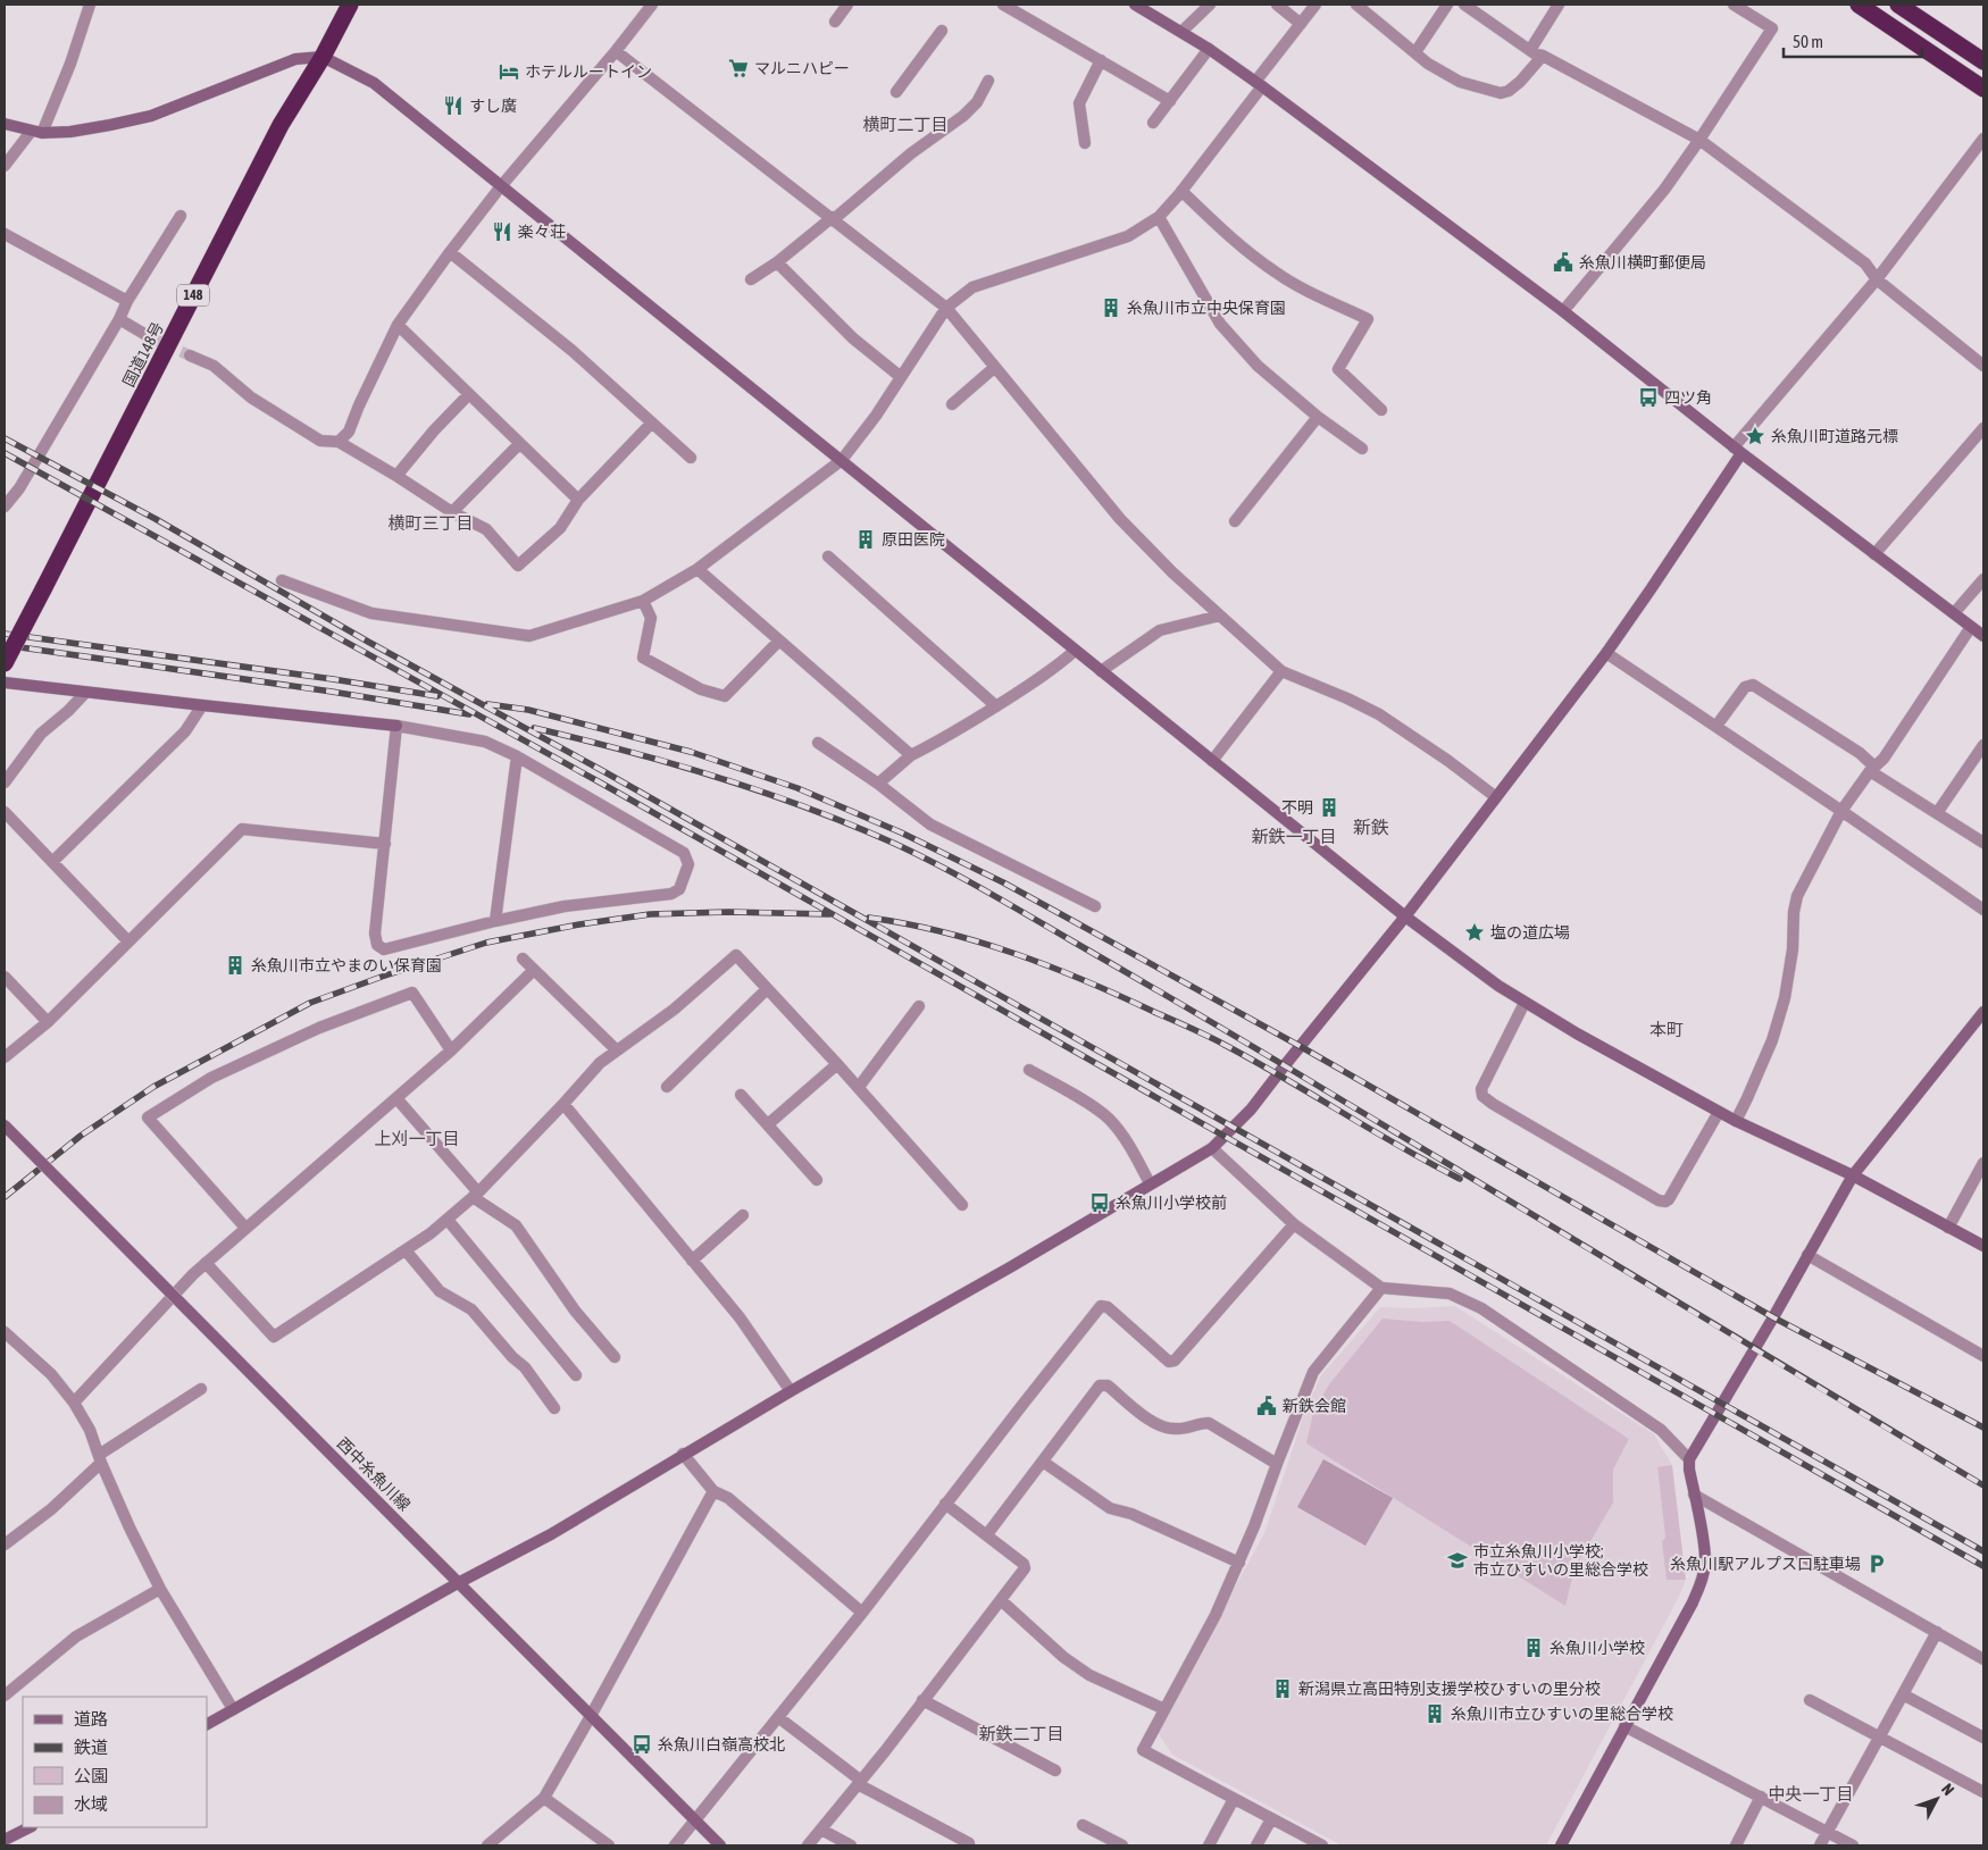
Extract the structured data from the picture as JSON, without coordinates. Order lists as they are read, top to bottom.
{
  "streets": {
    "highway": ["148", "国道148号"],
    "street": ["西中糸魚川線"]
  },
  "districts": [
    "横町二丁目",
    "横町三丁目",
    "新鉄",
    "新鉄一丁目",
    "本町",
    "上刈一丁目",
    "新鉄二丁目",
    "中央一丁目"
  ],
  "places": {
    "supermarket": ["マルニハピー"],
    "hotel": ["ホテルルートイン"],
    "restaurant": ["すし廣", "楽々荘"],
    "public building": ["糸魚川横町郵便局", "新鉄会館"],
    "building": [
      "糸魚川市立中央保育園",
      "原田医院",
      "不明",
      "糸魚川市立やまのい保育園",
      "糸魚川小学校",
      "新潟県立高田特別支援学校ひすいの里分校",
      "糸魚川市立ひすいの里総合学校"
    ],
    "bus stop": ["四ツ角", "糸魚川小学校前", "糸魚川白嶺高校北"],
    "place": ["糸魚川町道路元標", "塩の道広場"],
    "school or university": ["市立糸魚川小学校; 市立ひすいの里総合学校"],
    "parking": ["糸魚川駅アルプス口駐車場"]
  },
  "legend": [
    "道路",
    "鉄道",
    "公園",
    "水域"
  ],
  "scale_bar": "50 m",
  "north": "top right"
}
